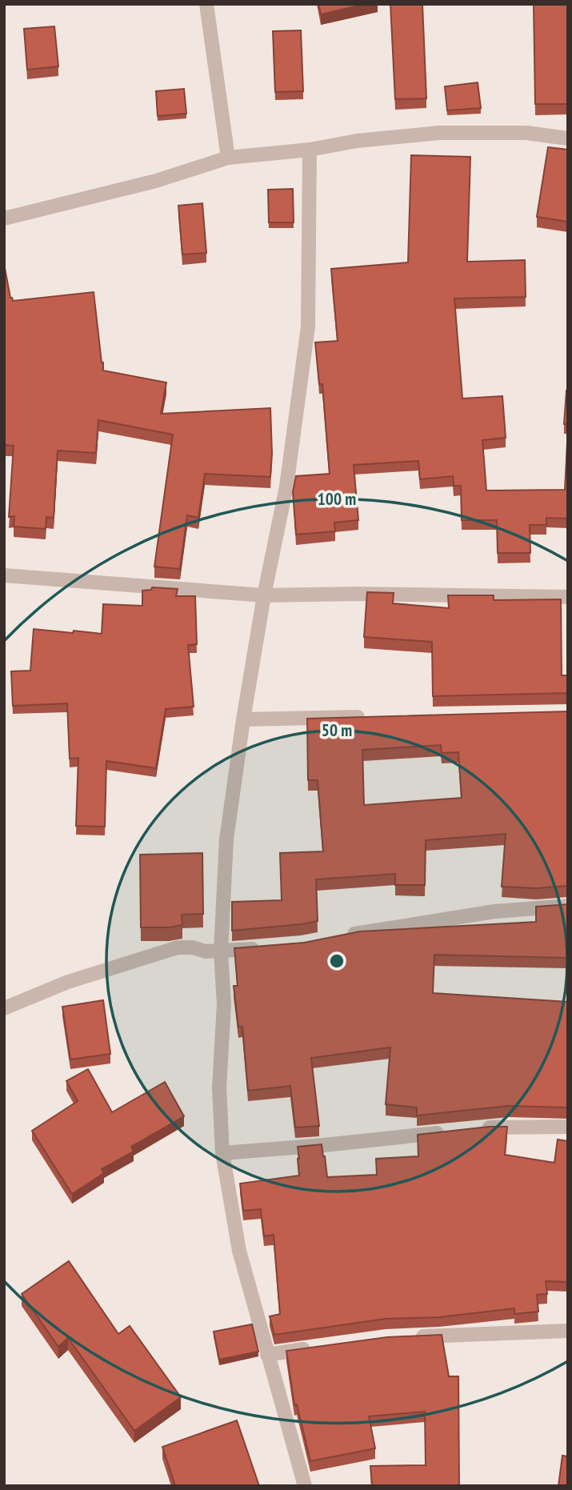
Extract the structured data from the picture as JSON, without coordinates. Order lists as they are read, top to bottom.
{
  "rings": ["100 m", "50 m"]
}
